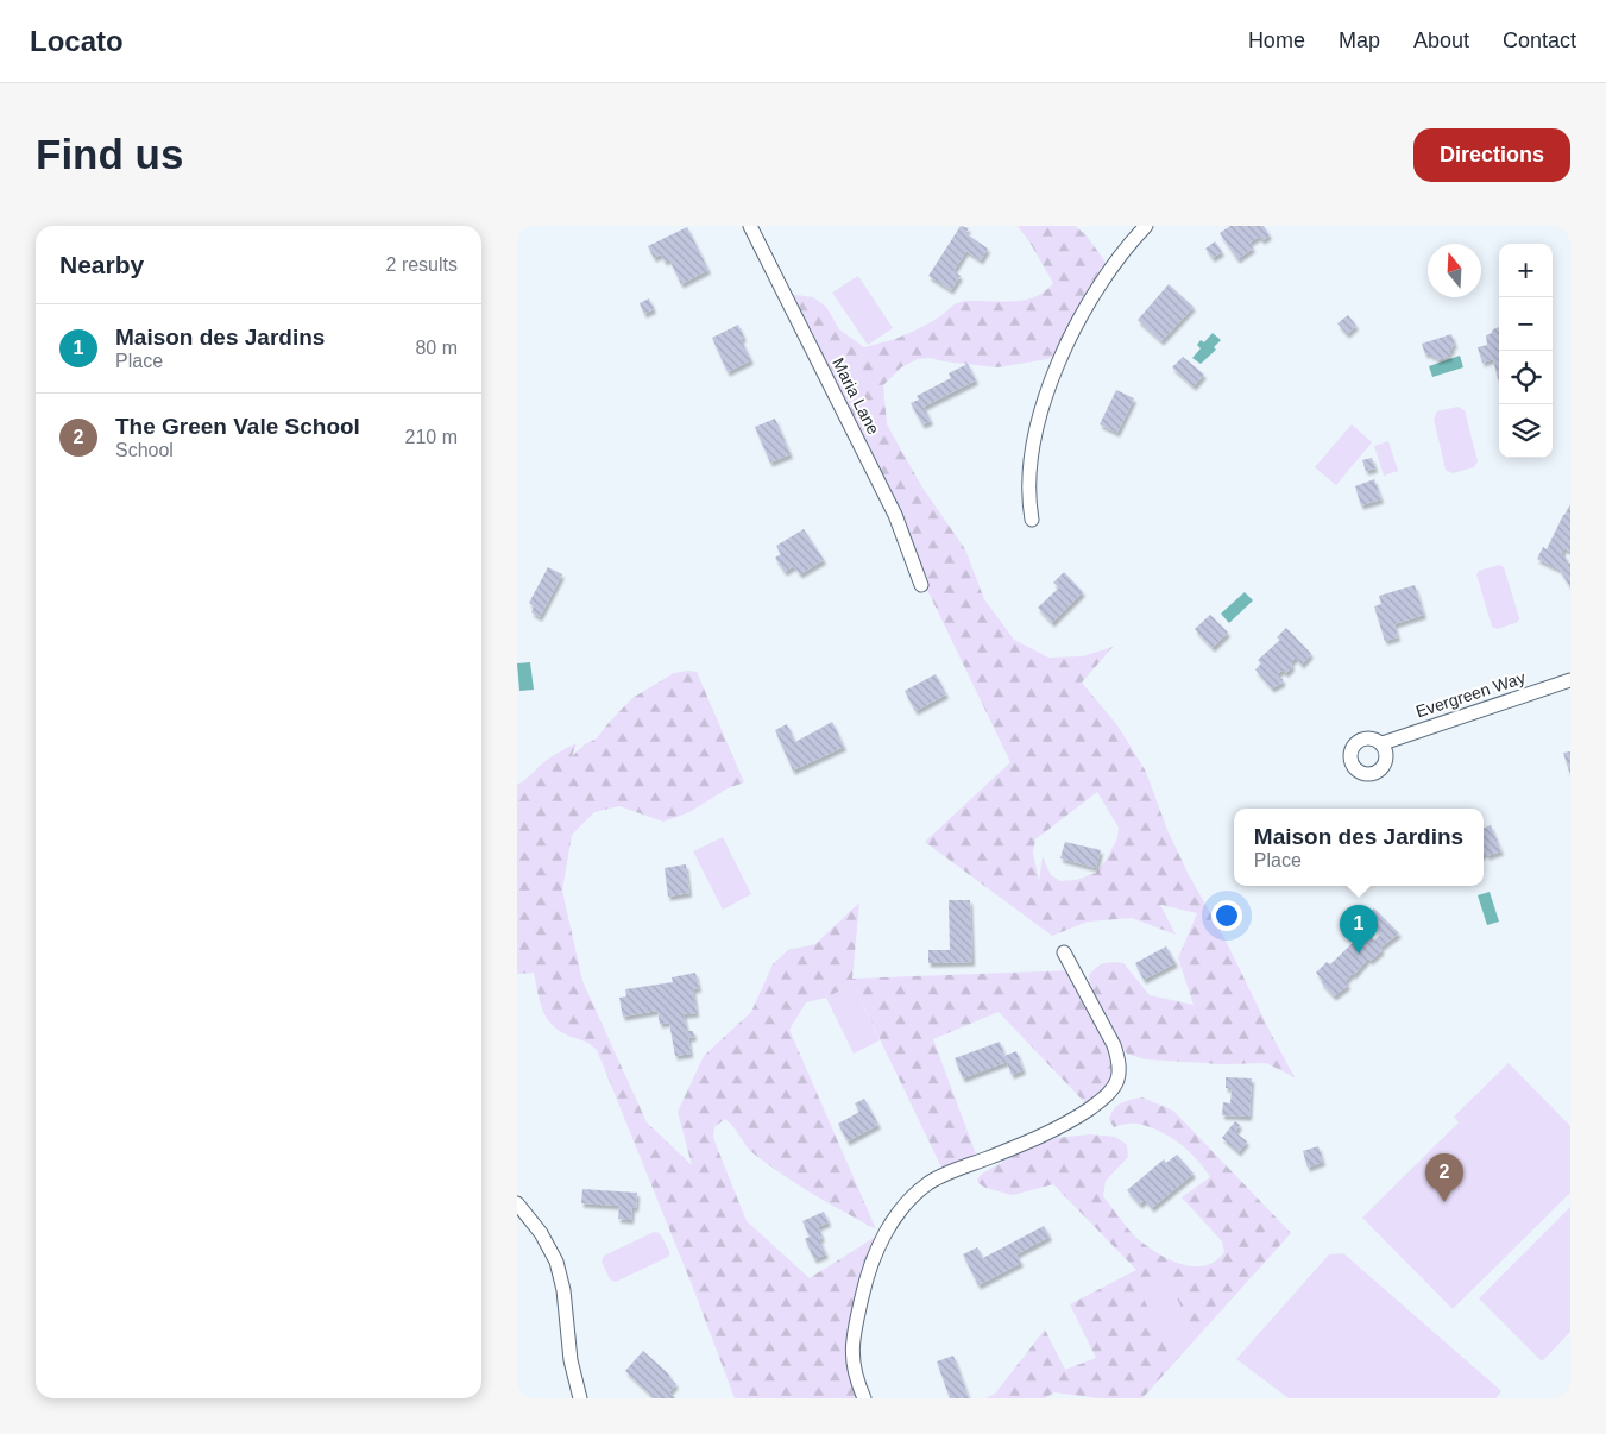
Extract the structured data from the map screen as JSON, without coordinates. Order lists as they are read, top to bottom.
{
  "streets": {
    "street": ["Maria Lane", "Evergreen Way"]
  },
  "north": "top",
  "page": {
    "header": "Locato",
    "nav": [
      "Home",
      "Map",
      "About",
      "Contact"
    ],
    "buttons": "Directions",
    "title": "Find us",
    "heading": ["Nearby", "2 results"],
    "map_buttons": ["+", "−"],
    "list": [
      {
        "mark": "1",
        "name": "Maison des Jardins",
        "note": "Place",
        "value": "80 m"
      },
      {
        "mark": "2",
        "name": "The Green Vale School",
        "note": "School",
        "value": "210 m"
      }
    ],
    "popup": ["Maison des Jardins", "Place"],
    "pins": ["1", "2"]
  }
}
